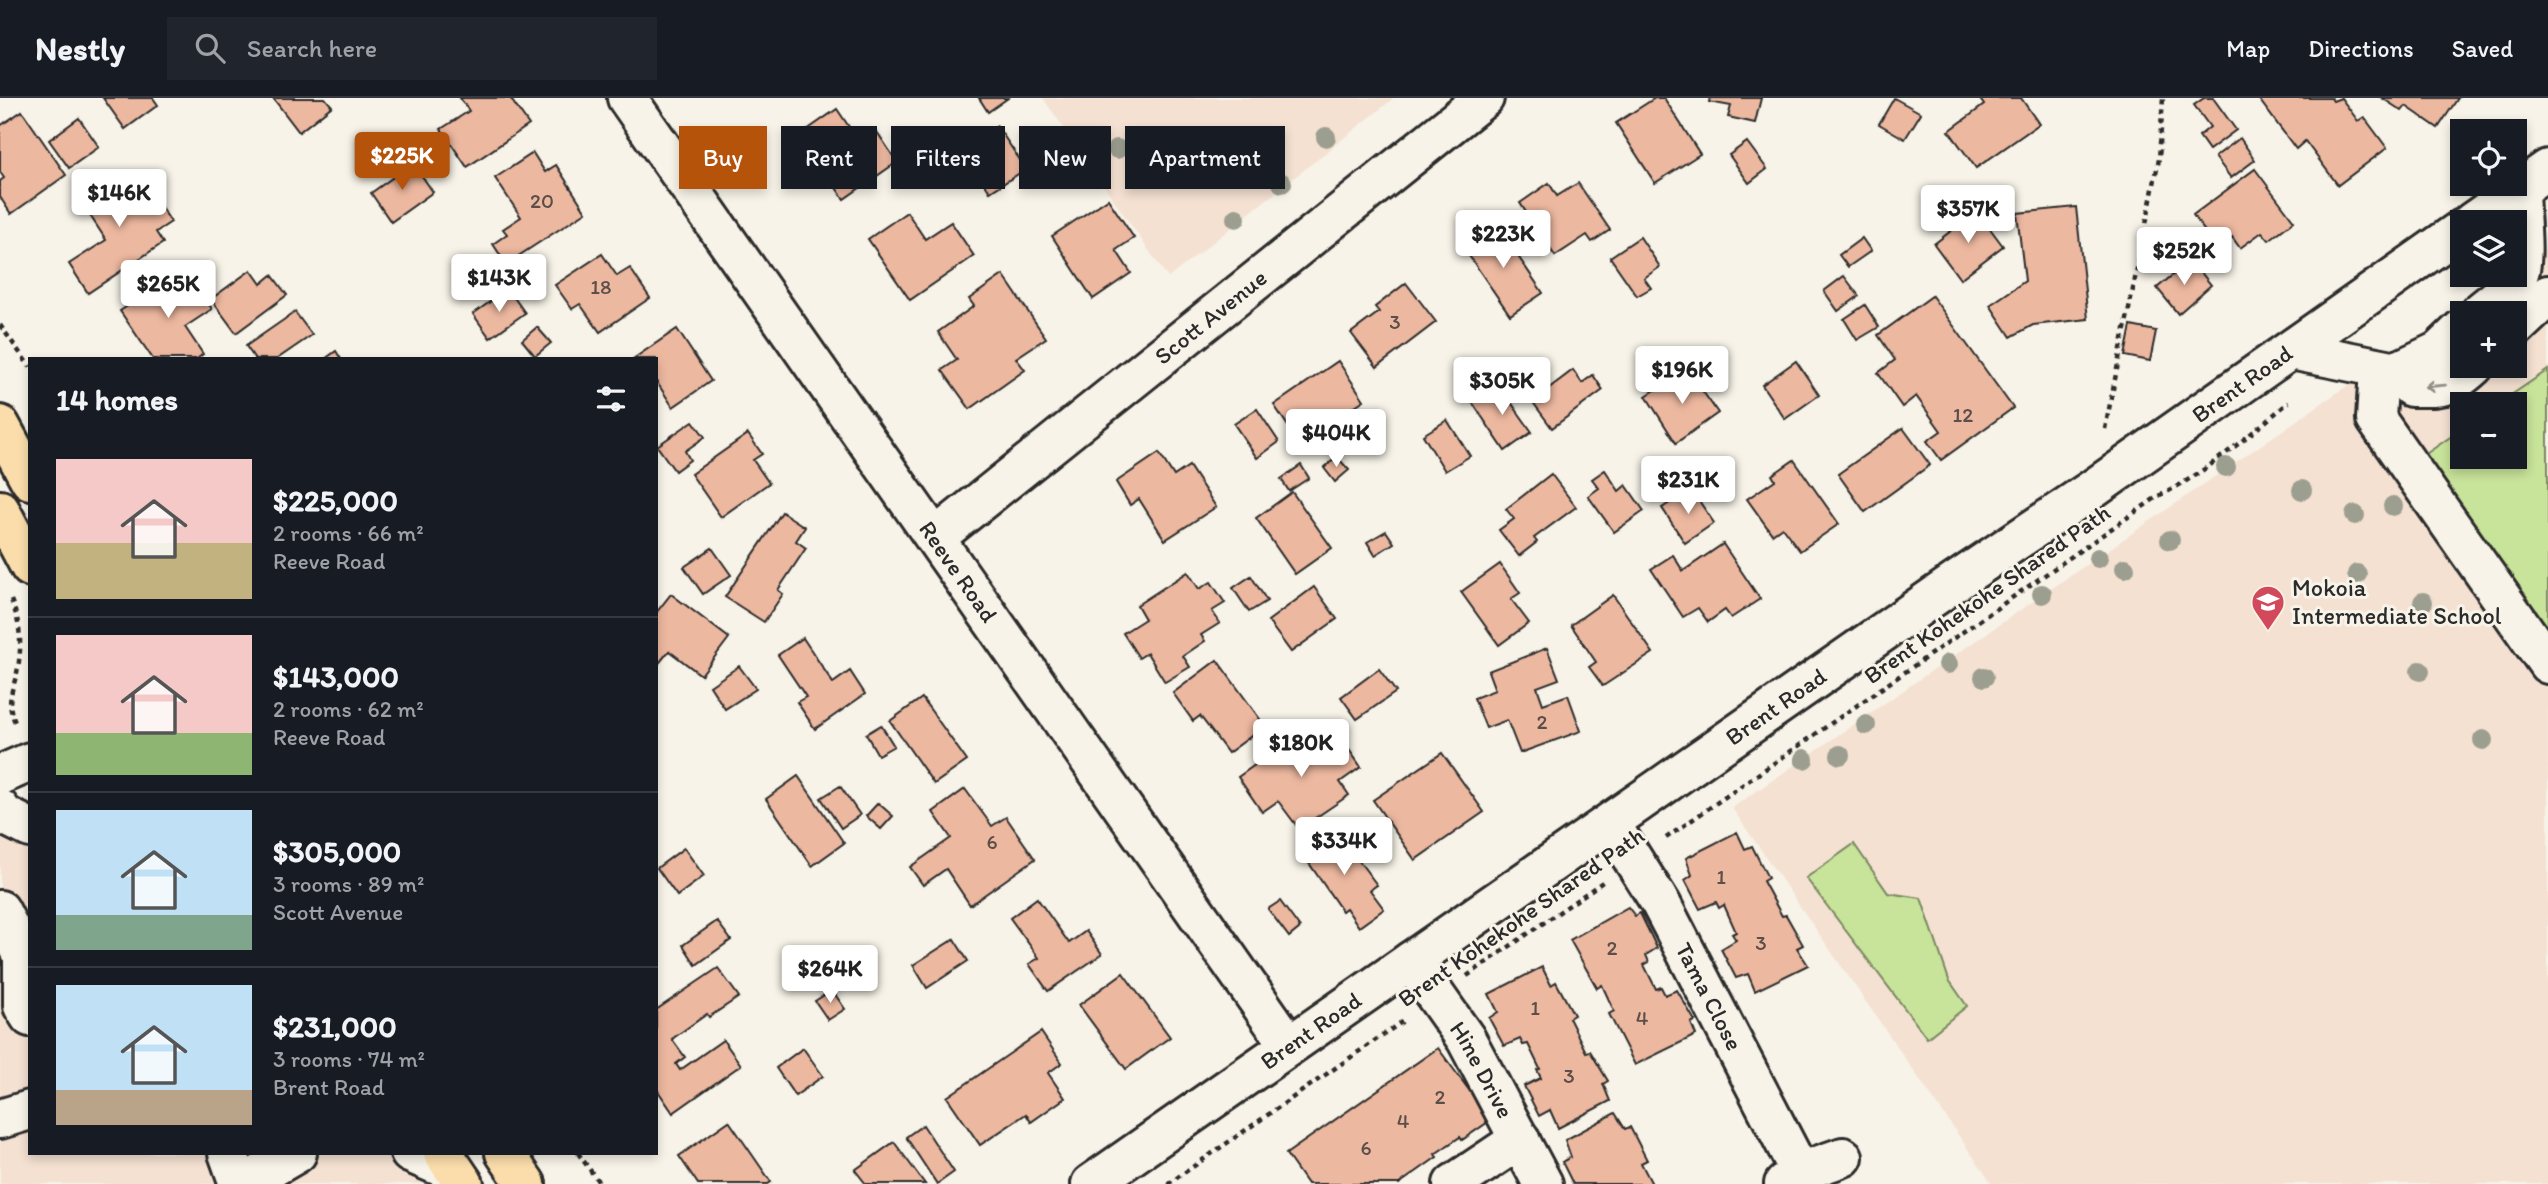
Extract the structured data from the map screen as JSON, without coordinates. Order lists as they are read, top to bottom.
{
  "streets": {
    "street": [
      "Scott Avenue",
      "Brent Road",
      "Reeve Road",
      "Tama Close",
      "Hine Drive"
    ],
    "path": ["Brent Kohekohe Shared Path"]
  },
  "crossings": [
    ["Scott Avenue", "Reeve Road"],
    ["Brent Road", "Reeve Road"],
    ["Brent Road", "Tama Close"],
    ["Brent Road", "Hine Drive"],
    ["Brent Kohekohe Shared Path", "Tama Close"],
    ["Brent Kohekohe Shared Path", "Hine Drive"]
  ],
  "places": {
    "school or university": ["Mokoia Intermediate School"]
  },
  "house_numbers": [
    "20",
    "18",
    "3",
    "12",
    "2",
    "6",
    "1",
    "3",
    "2",
    "1",
    "4",
    "3",
    "2",
    "4",
    "6"
  ],
  "page": {
    "header": "Nestly",
    "search": "Search here",
    "nav": ["Map", "Directions", "Saved"],
    "map_buttons": ["+", "−"],
    "chip": [
      "Buy",
      "Rent",
      "Filters",
      "New",
      "Apartment"
    ],
    "price": [
      "$225K",
      "$146K",
      "$357K",
      "$223K",
      "$252K",
      "$143K",
      "$265K",
      "$196K",
      "$305K",
      "$404K",
      "$231K",
      "$180K",
      "$334K",
      "$264K"
    ],
    "heading": "14 homes",
    "list": [
      {
        "name": "$225,000",
        "note": "2 rooms · 66 m² · Reeve Road"
      },
      {
        "name": "$143,000",
        "note": "2 rooms · 62 m² · Reeve Road"
      },
      {
        "name": "$305,000",
        "note": "3 rooms · 89 m² · Scott Avenue"
      },
      {
        "name": "$231,000",
        "note": "3 rooms · 74 m² · Brent Road"
      }
    ]
  }
}
